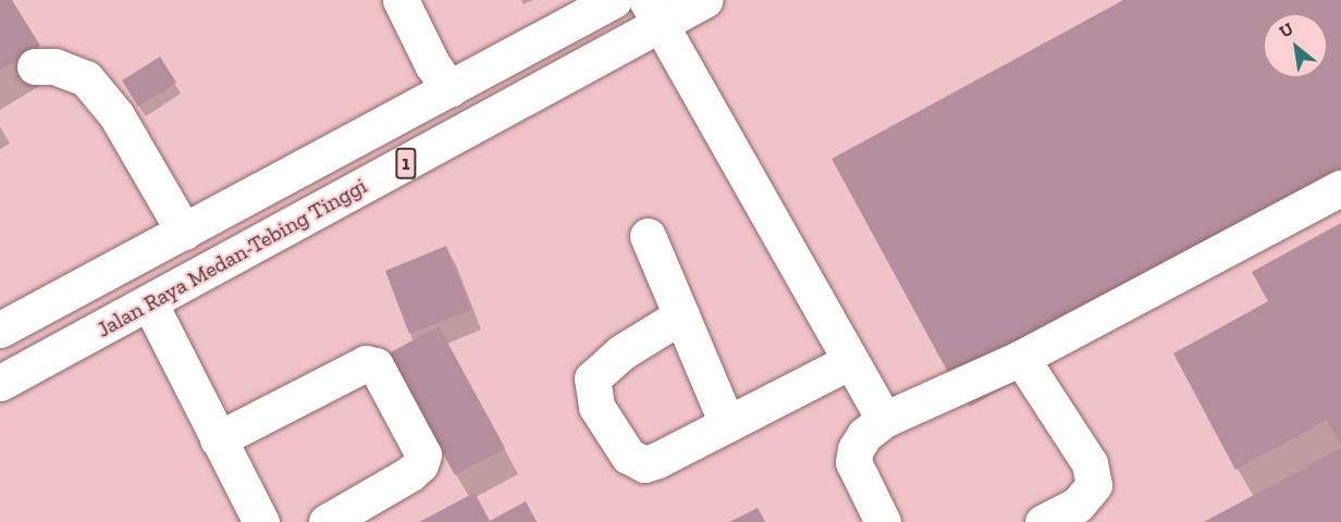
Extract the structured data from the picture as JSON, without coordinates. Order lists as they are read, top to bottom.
{
  "streets": {
    "main road": ["1", "Jalan Raya Medan-Tebing Tinggi"]
  },
  "north": "top left"
}
